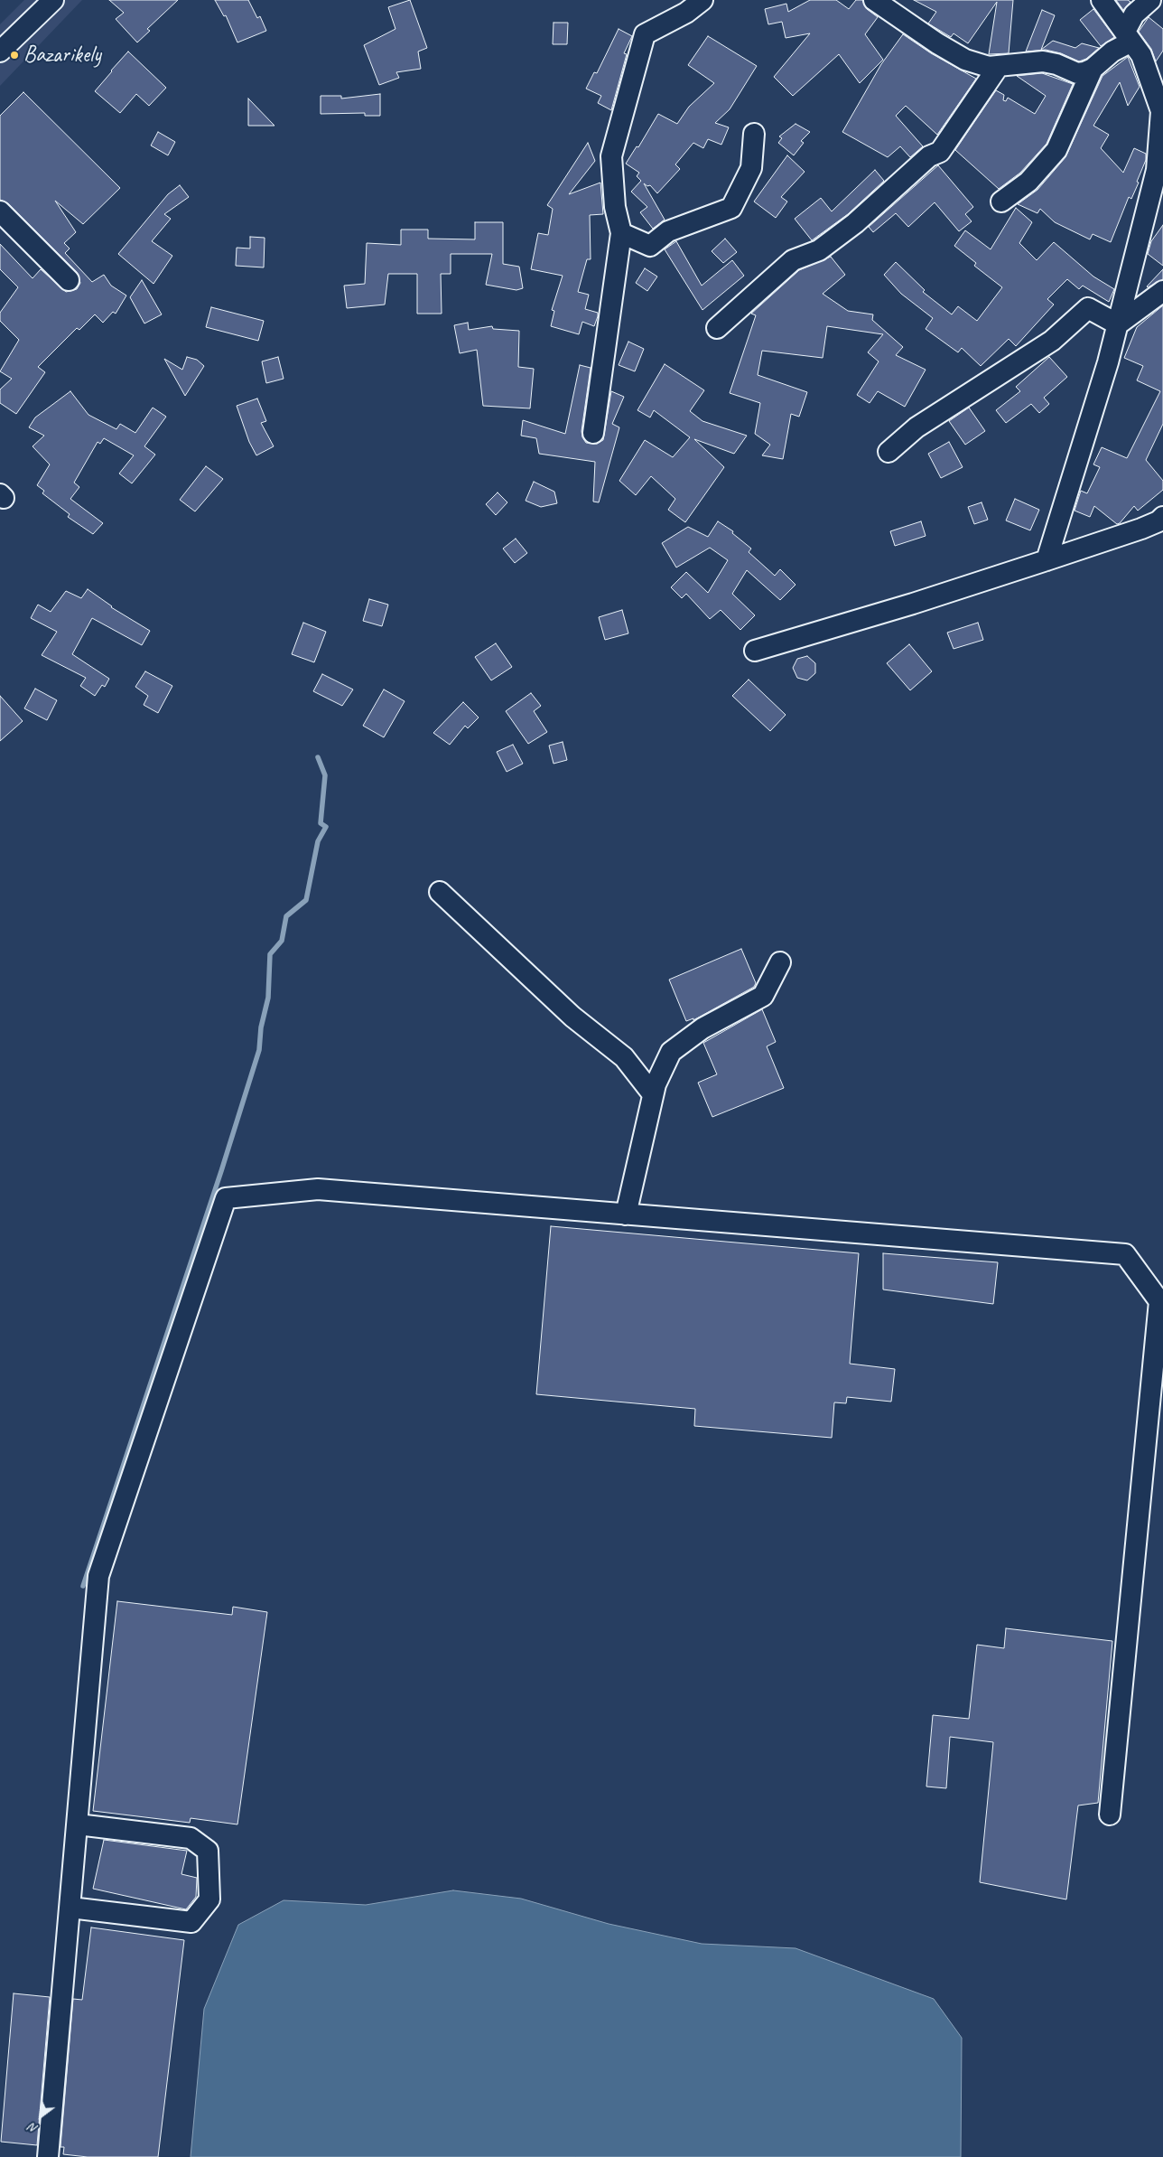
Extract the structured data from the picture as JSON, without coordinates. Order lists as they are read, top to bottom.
{
  "places": ["Bazarikely"],
  "north": "bottom left"
}
